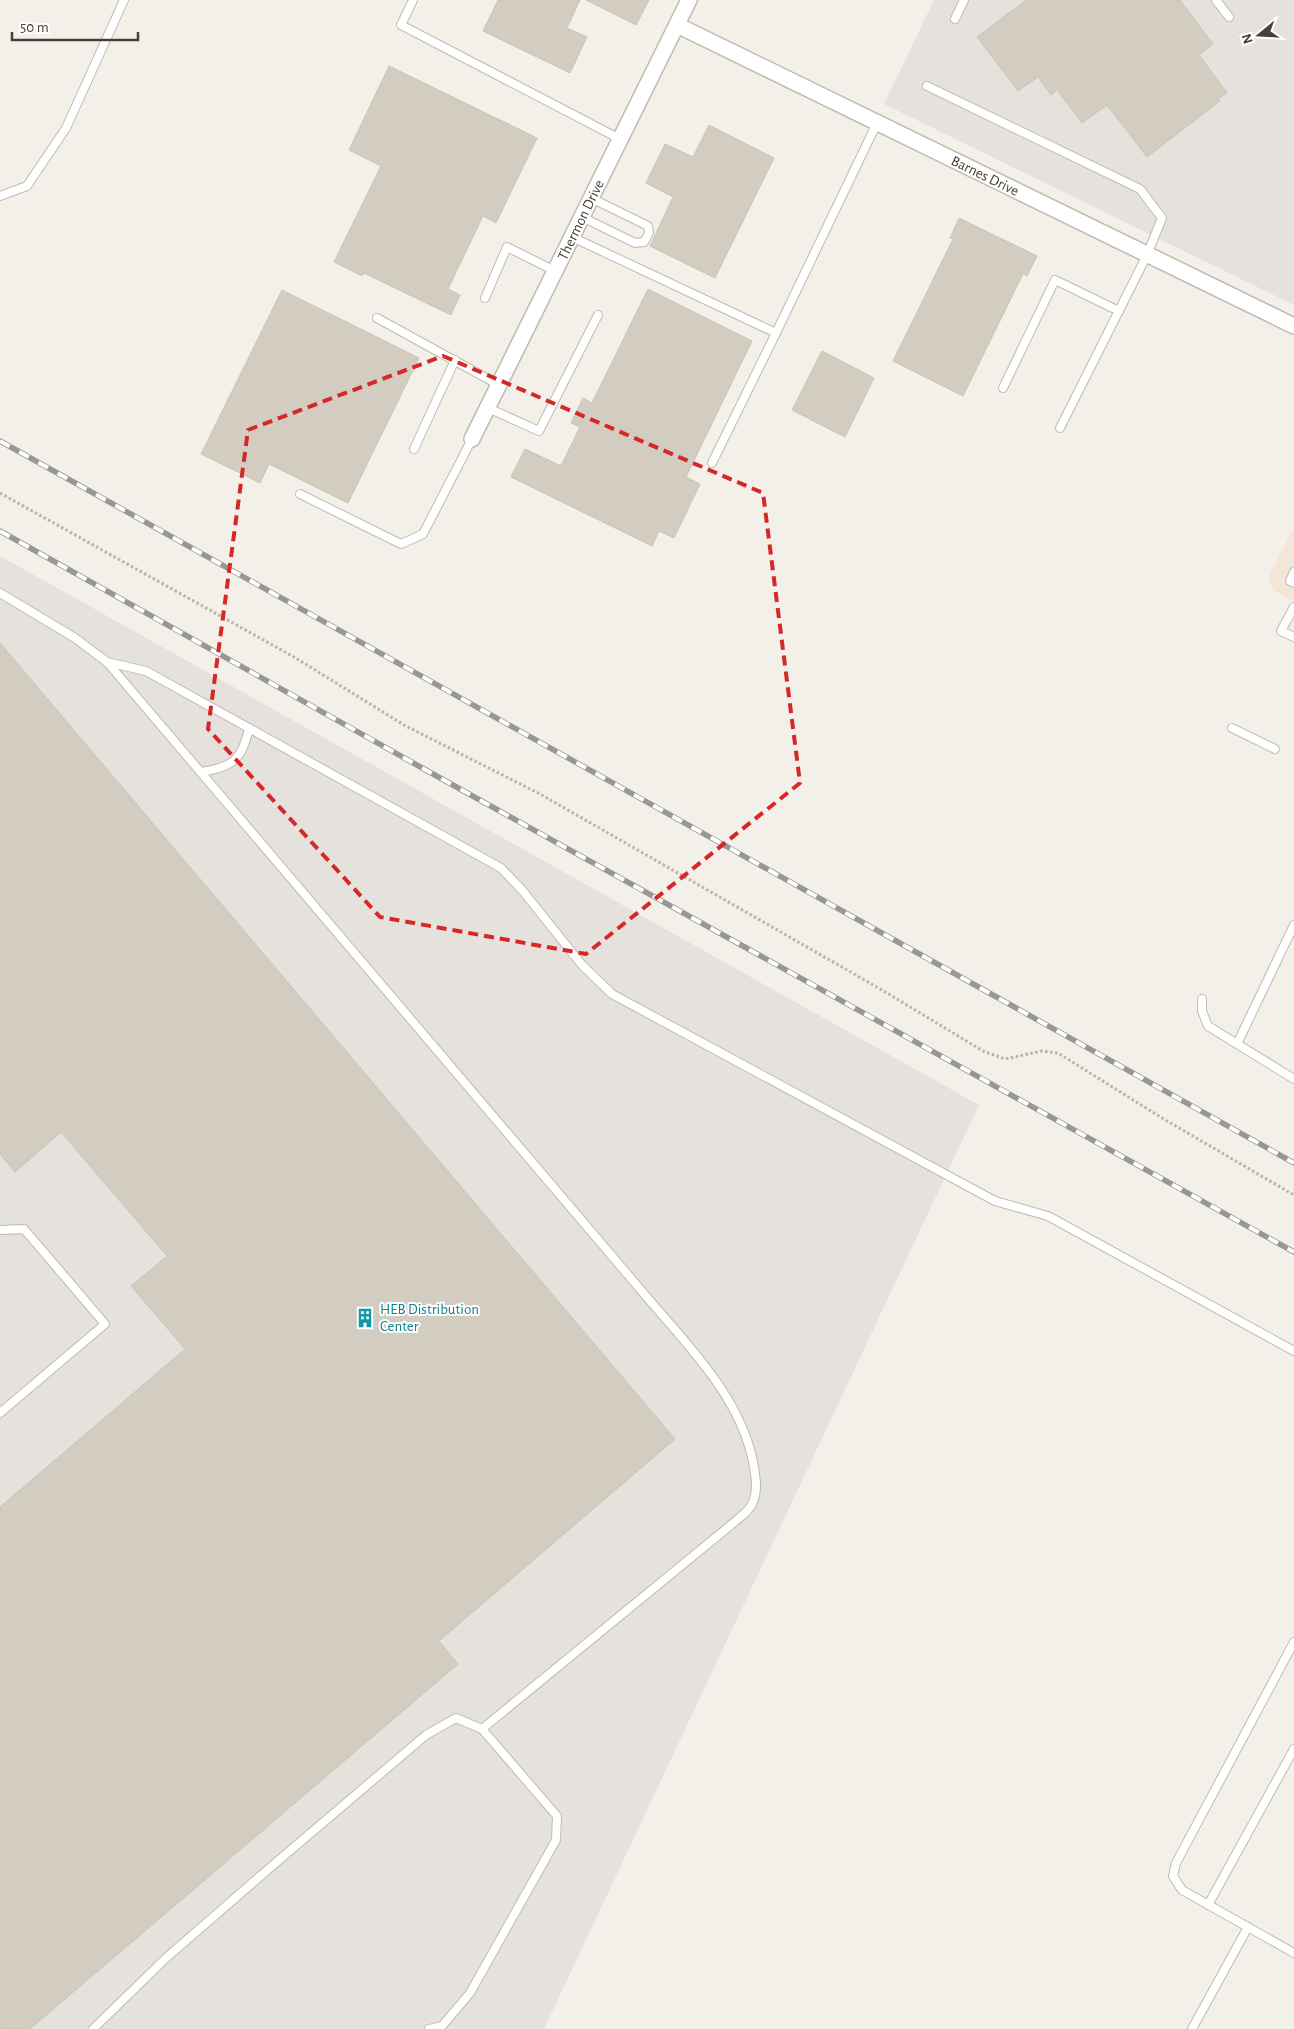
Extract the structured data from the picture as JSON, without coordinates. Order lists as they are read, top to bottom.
{
  "streets": {
    "street": ["Barnes Drive", "Thermon Drive"]
  },
  "crossings": [
    ["Barnes Drive", "Thermon Drive"]
  ],
  "places": {
    "building": ["HEB Distribution Center"]
  },
  "scale_bar": "50 m",
  "north": "left"
}
